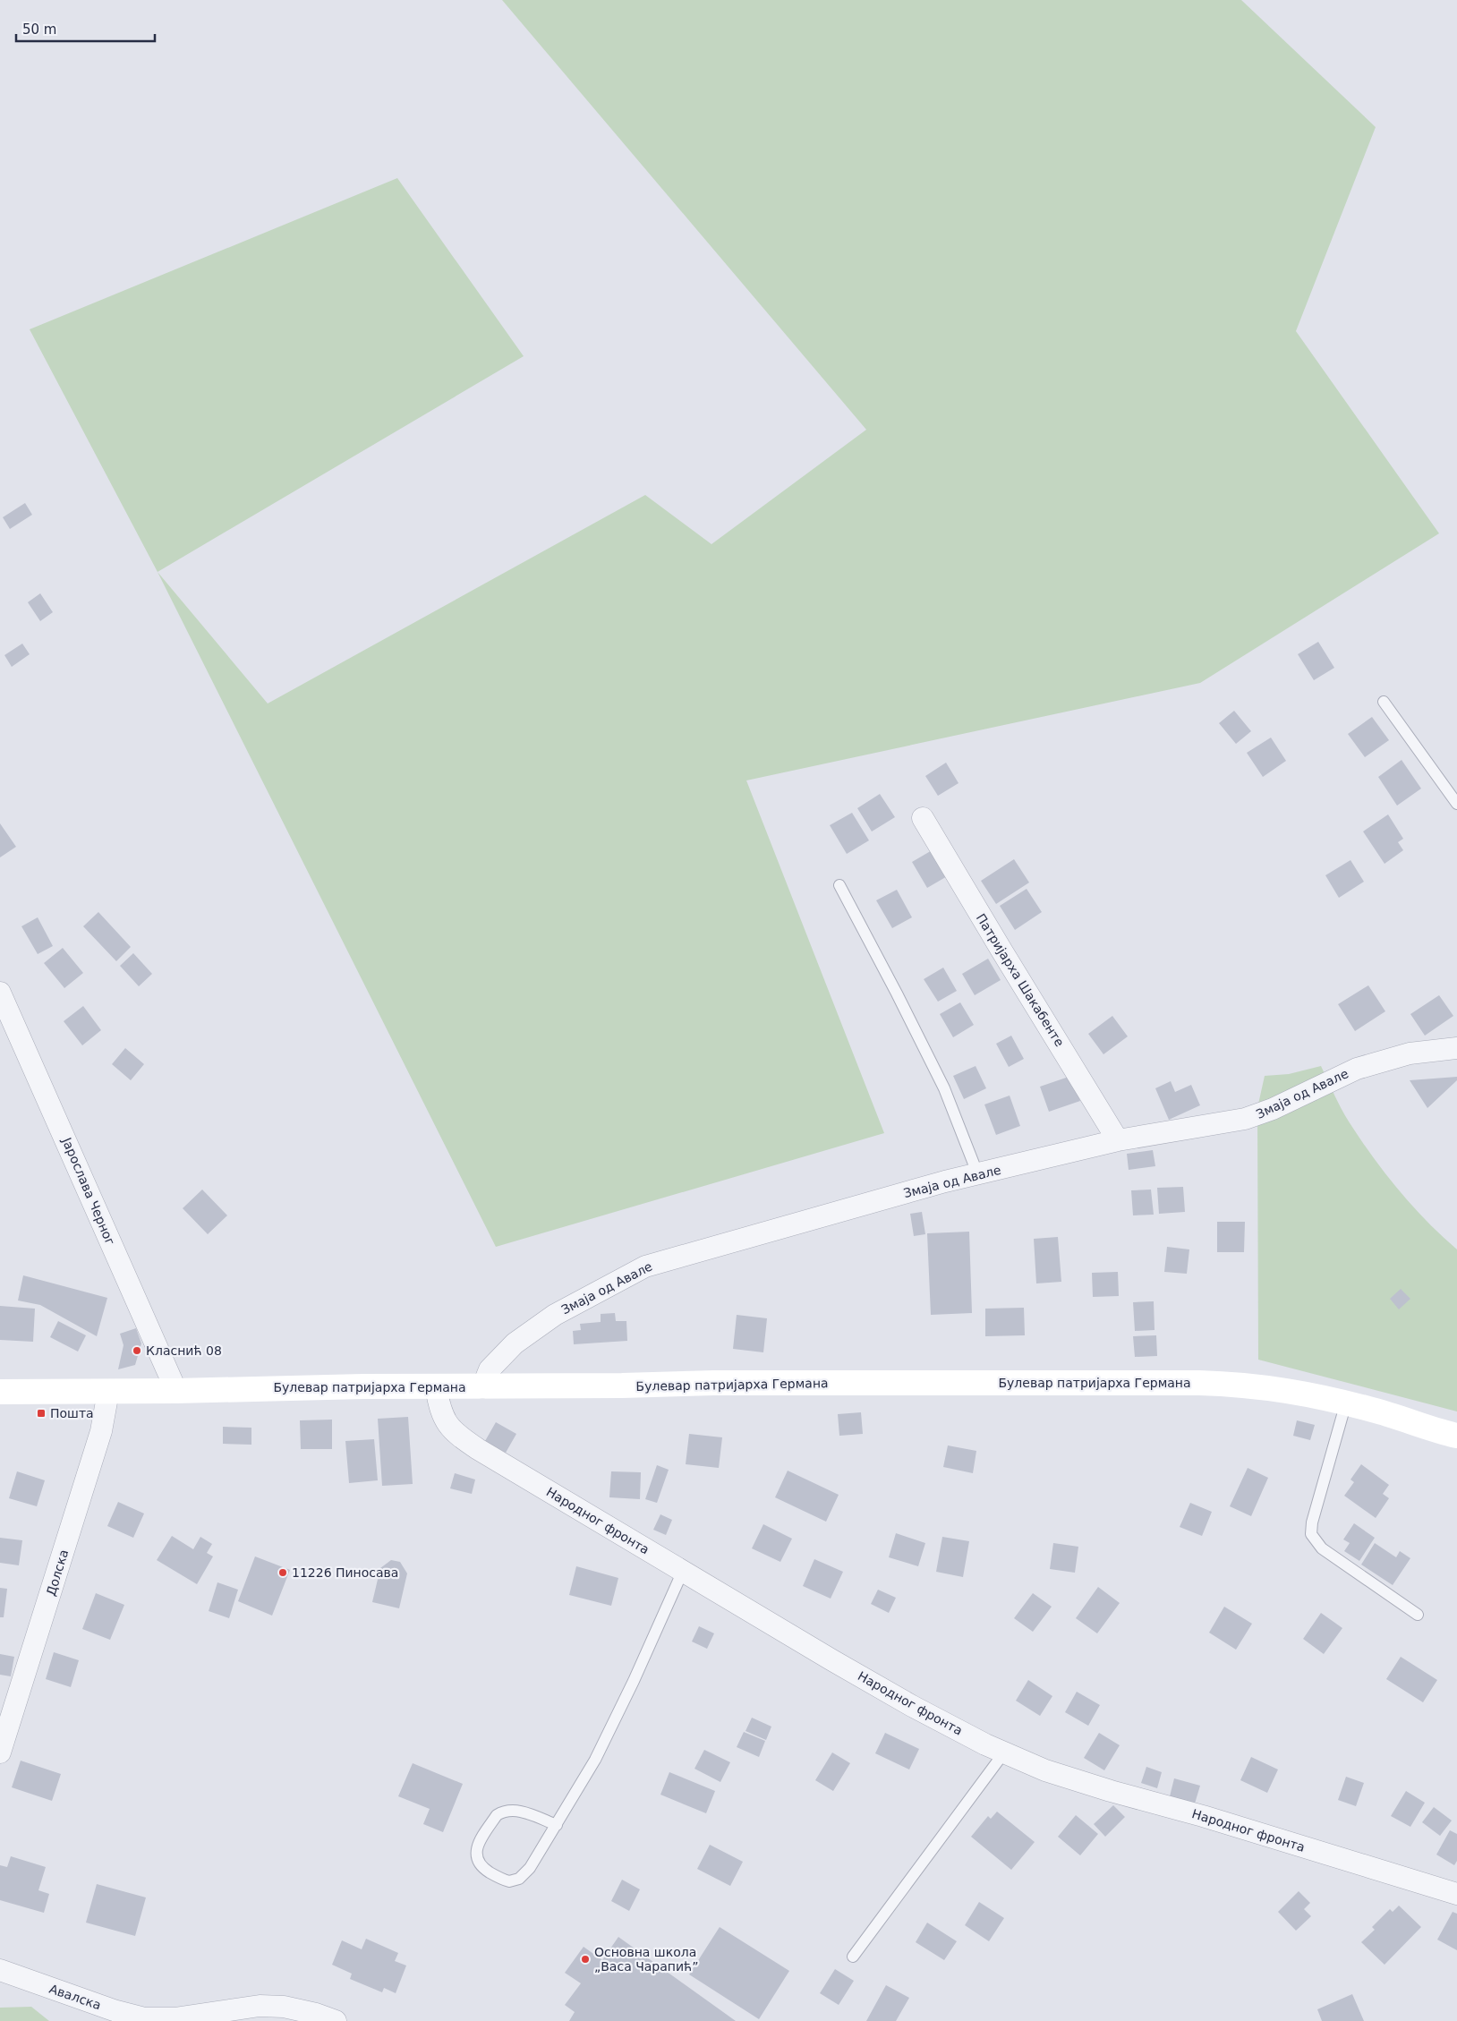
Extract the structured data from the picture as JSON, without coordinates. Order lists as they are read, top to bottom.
{
  "streets": {
    "main road": ["Булевар патријарха Германа"],
    "street": [
      "Патријарха Шакабенте",
      "Змаја од Авале",
      "Јарослава Черног",
      "Народног фронта",
      "Долска",
      "Авалска"
    ]
  },
  "crossings": [
    ["Патријарха Шакабенте", "Змаја од Авале"],
    ["Змаја од Авале", "Булевар патријарха Германа"],
    ["Јарослава Черног", "Булевар патријарха Германа"],
    ["Булевар патријарха Германа", "Народног фронта"],
    ["Булевар патријарха Германа", "Долска"]
  ],
  "places": {
    "other": ["Класнић 08", "11226 Пиносава", "Основна школа „Васа Чарапић”"],
    "transit": ["Пошта"]
  },
  "scale_bar": "50 m"
}
